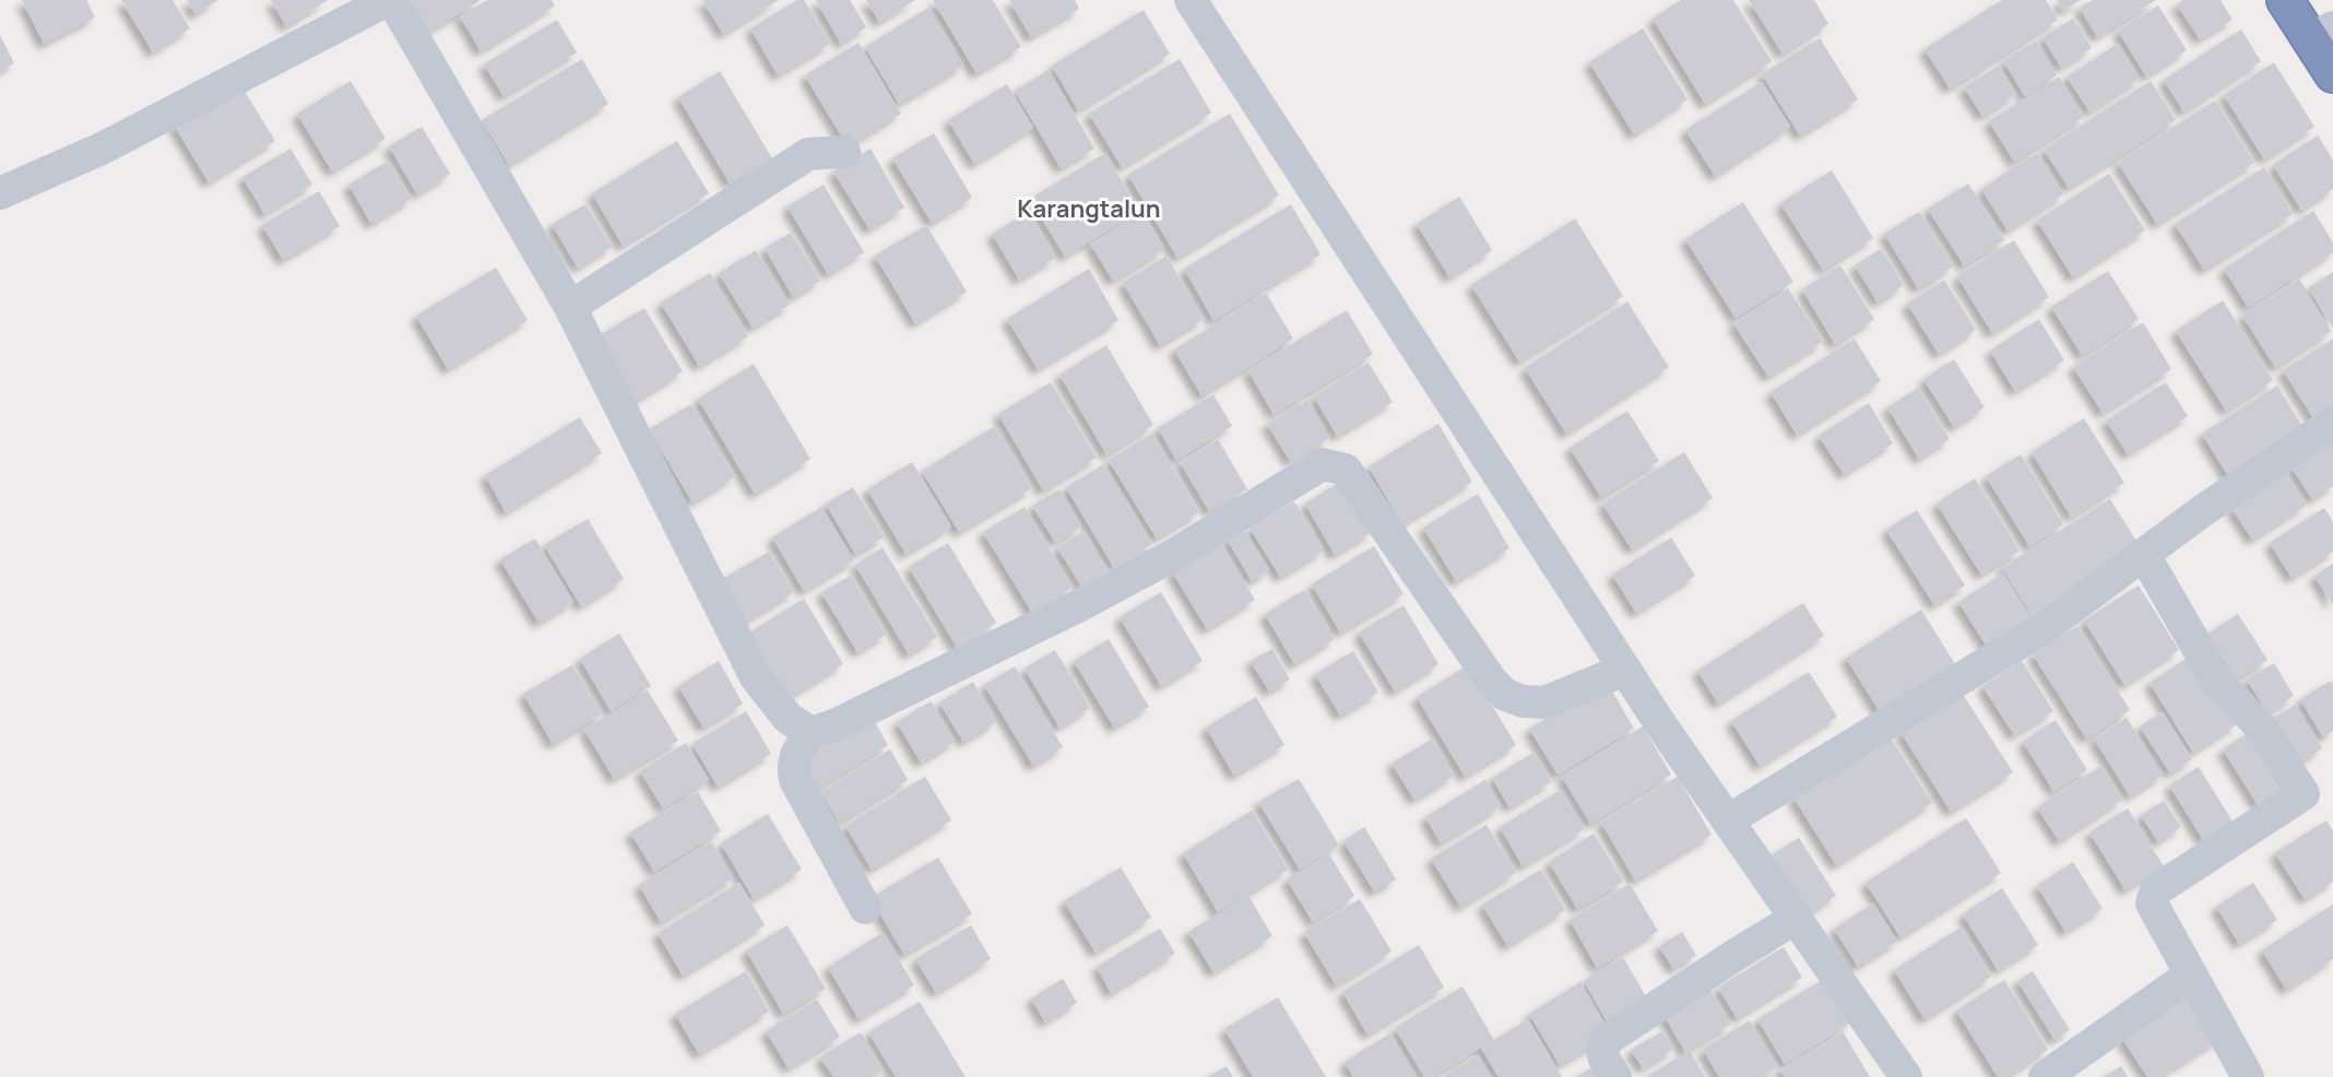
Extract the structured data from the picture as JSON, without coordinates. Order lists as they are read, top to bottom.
{
  "districts": ["Karangtalun"]
}
